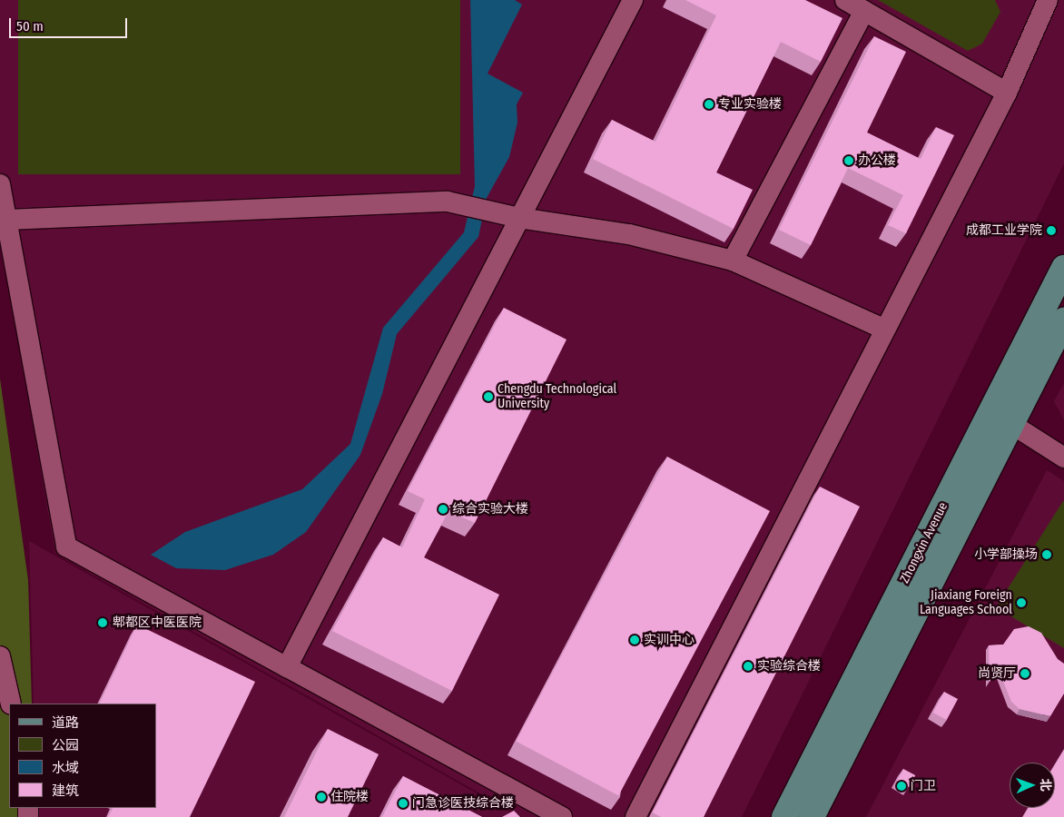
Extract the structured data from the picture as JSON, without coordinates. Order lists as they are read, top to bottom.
{
  "streets": {
    "main road": ["Zhongxin Avenue"]
  },
  "places": [
    "专业实验楼",
    "办公楼",
    "成都工业学院",
    "Chengdu Technological University",
    "综合实验大楼",
    "小学部操场",
    "Jiaxiang Foreign Languages School",
    "郫都区中医医院",
    "实训中心",
    "实验综合楼",
    "尚贤厅",
    "门卫",
    "住院楼",
    "门急诊医技综合楼"
  ],
  "legend": [
    "道路",
    "公园",
    "水域",
    "建筑"
  ],
  "scale_bar": "50 m",
  "north": "right"
}
